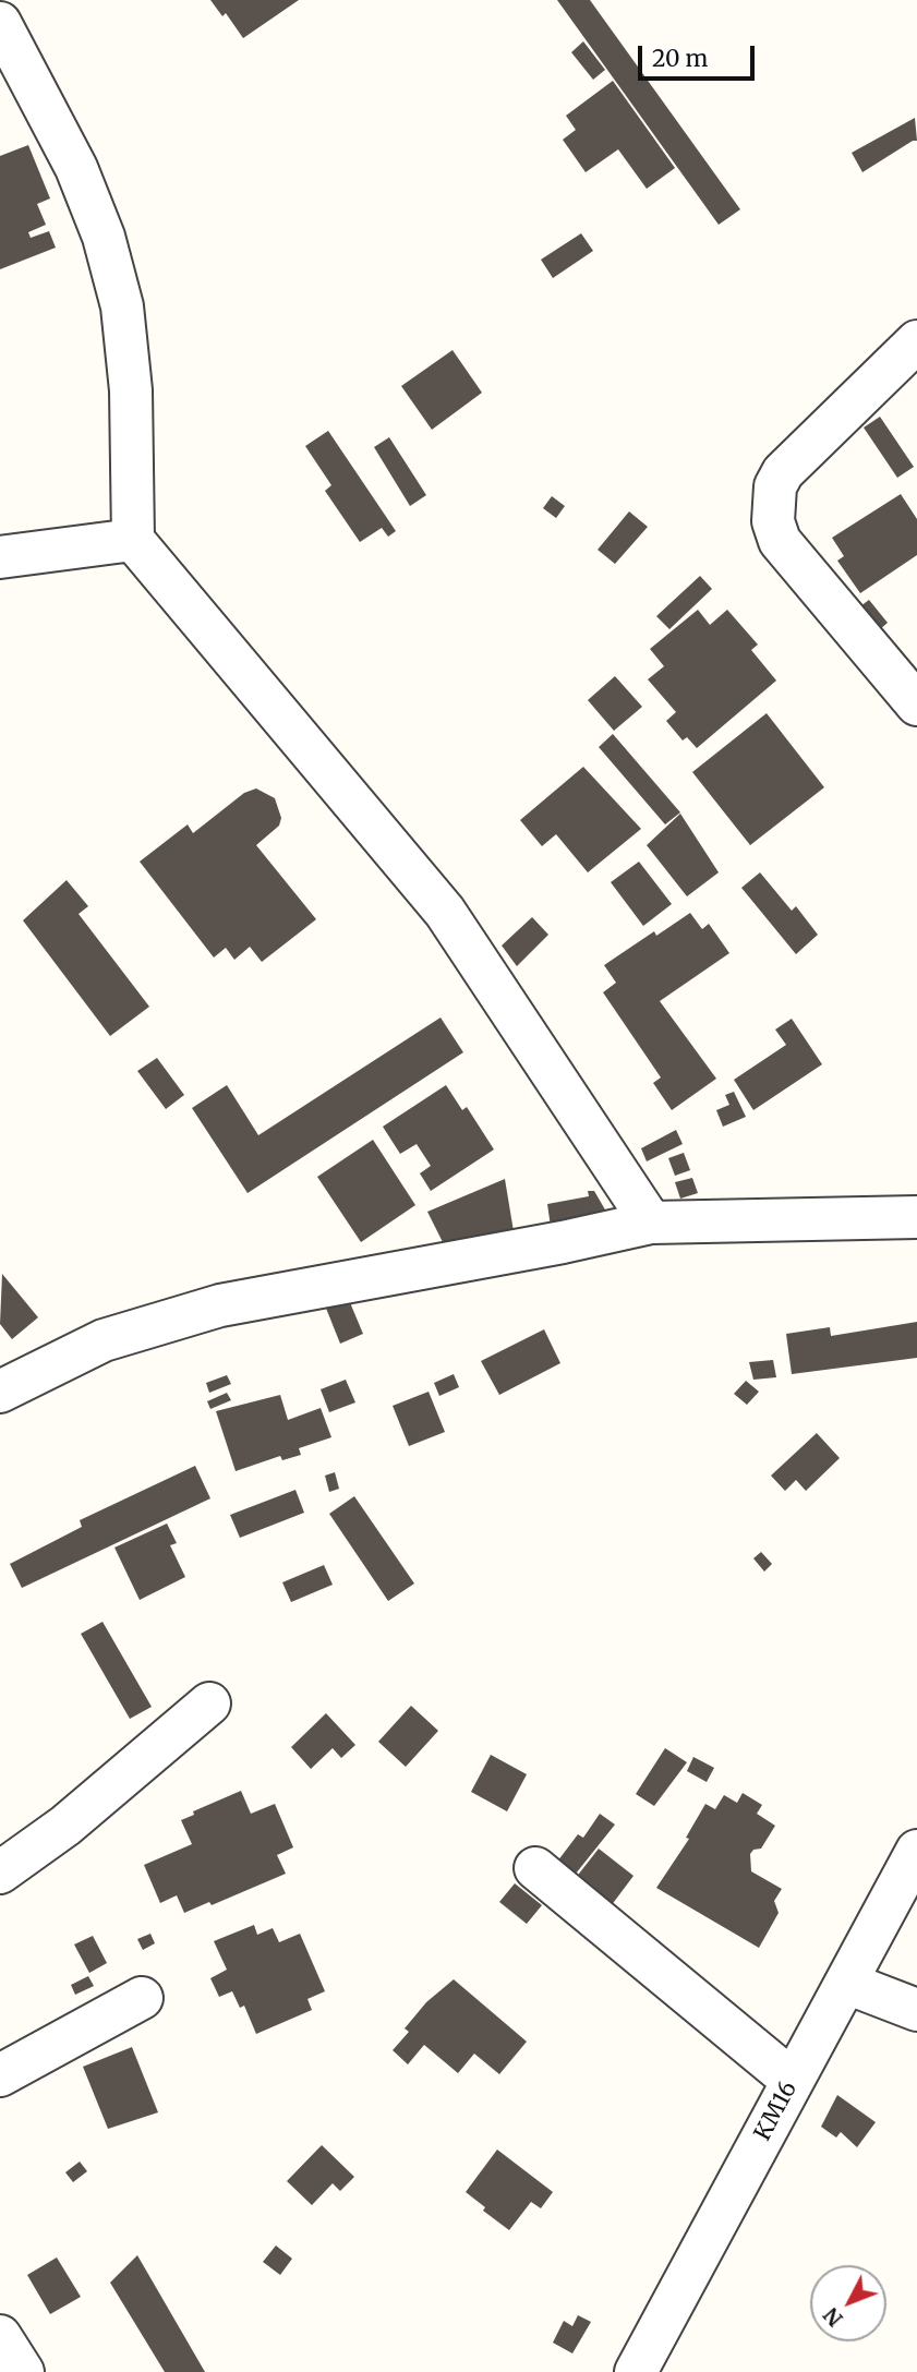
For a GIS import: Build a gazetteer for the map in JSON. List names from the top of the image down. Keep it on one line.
{"streets":{"street":["KM16"]},"scale_bar":"20 m","north":"bottom left"}
